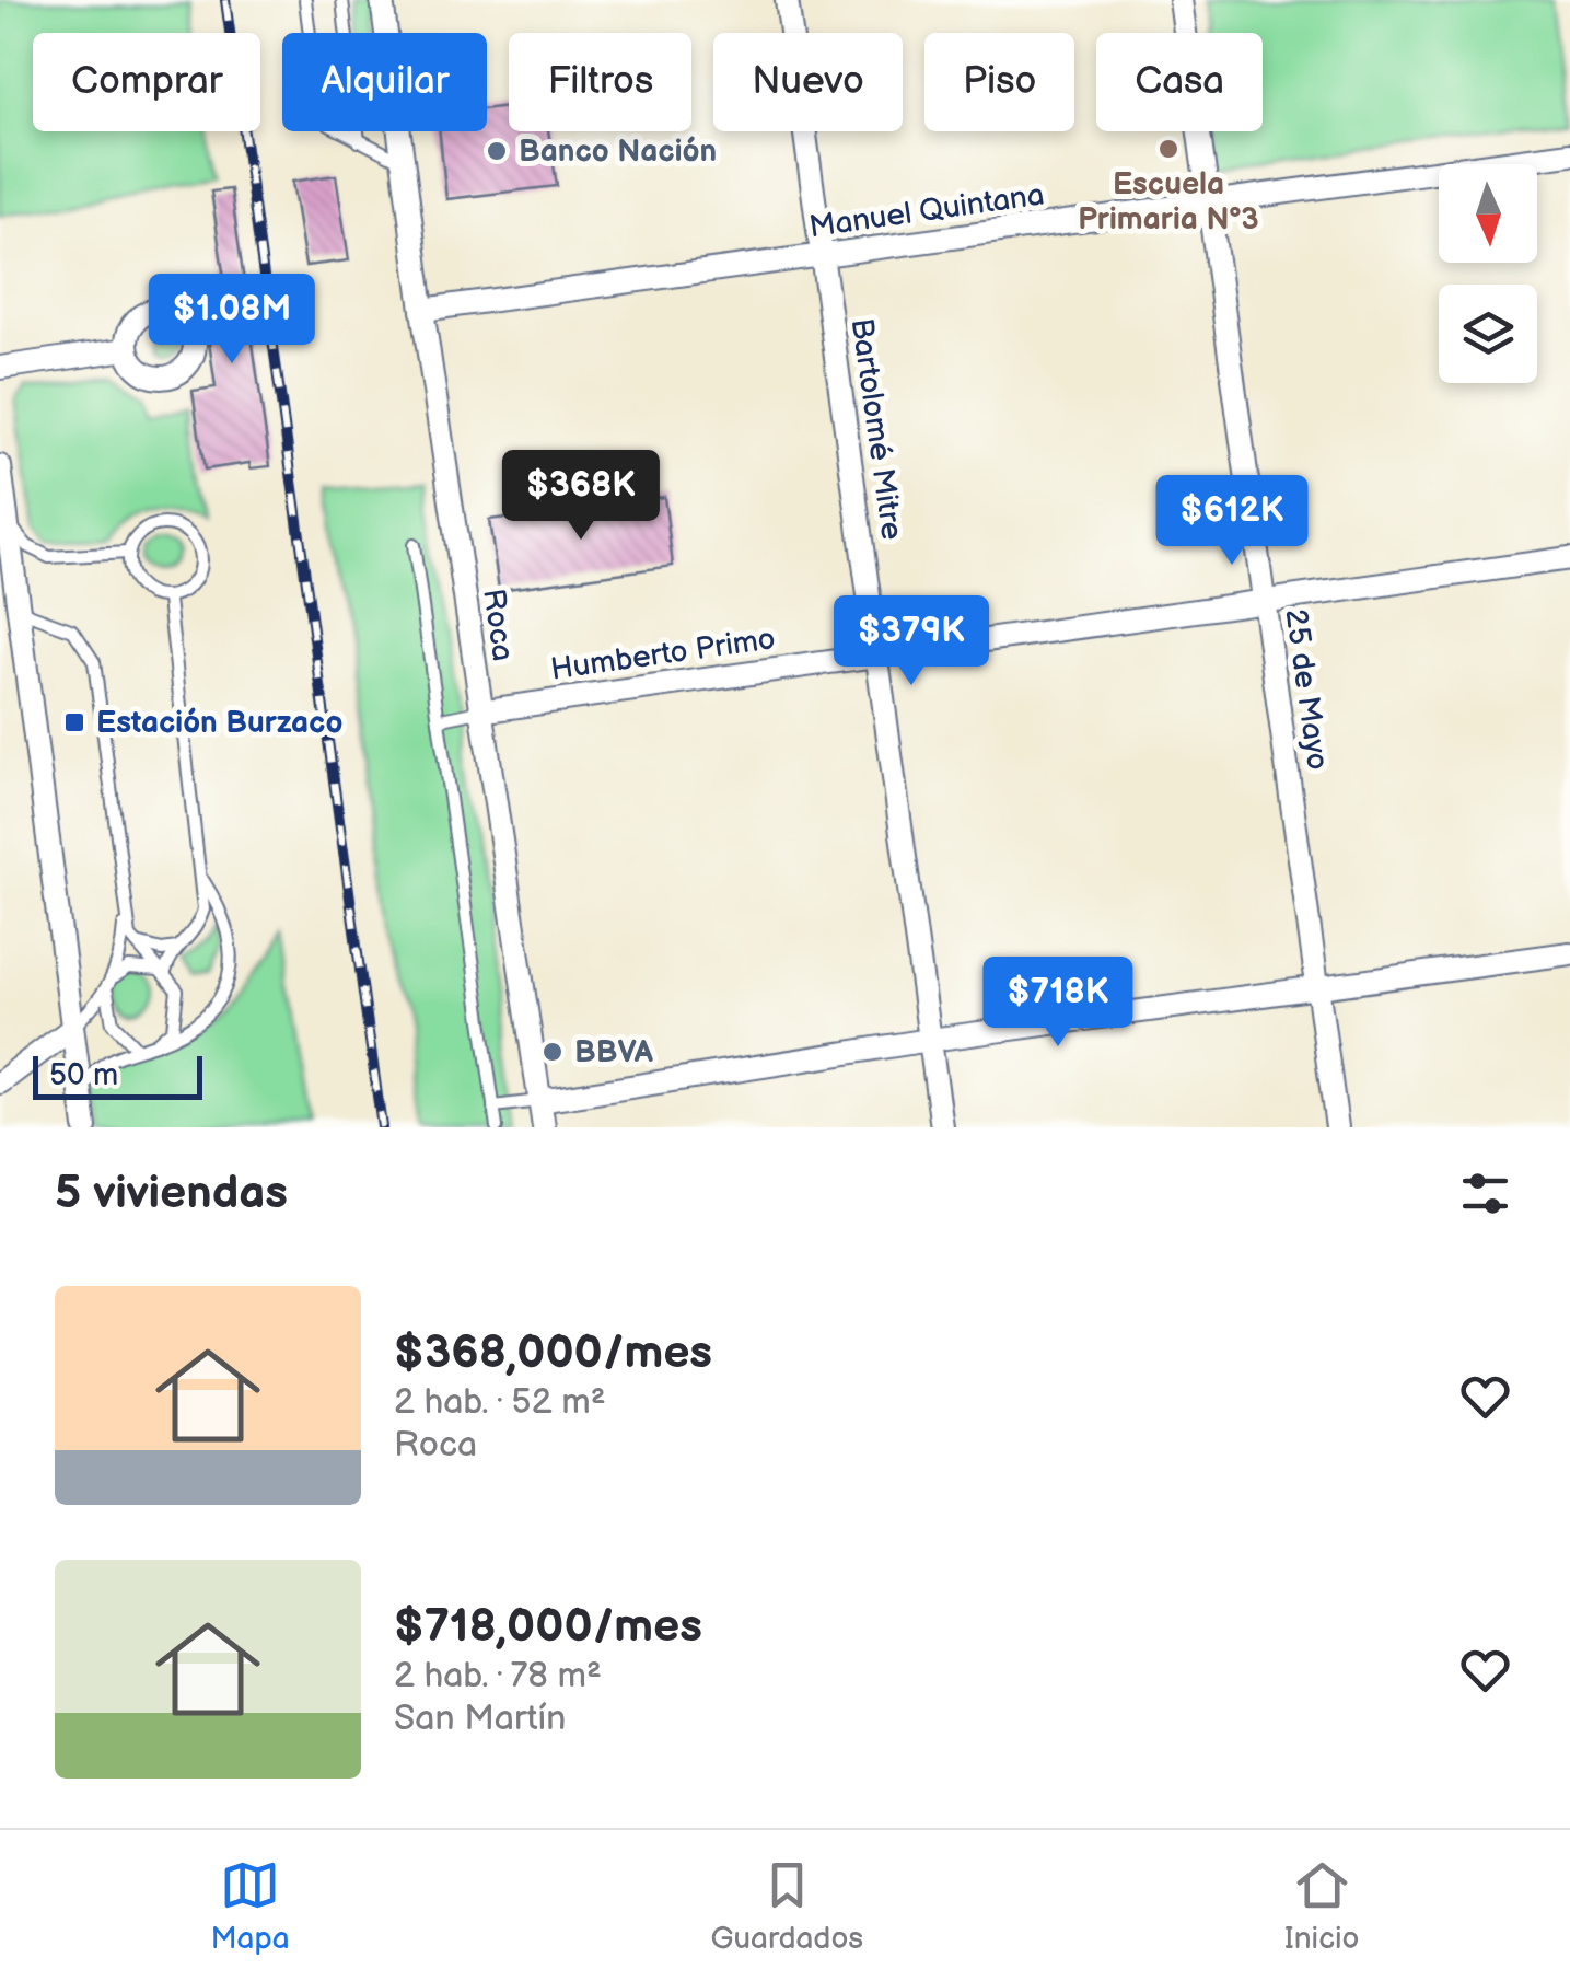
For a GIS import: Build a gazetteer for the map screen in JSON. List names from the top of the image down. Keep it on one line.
{"streets":{"street":["Manuel Quintana","Bartolomé Mitre","Roca","Humberto Primo","25 de Mayo"]},"crossings":[["Manuel Quintana","Bartolomé Mitre"],["Manuel Quintana","Roca"],["Manuel Quintana","25 de Mayo"],["Bartolomé Mitre","Humberto Primo"],["Roca","Humberto Primo"],["Humberto Primo","25 de Mayo"]],"places":{"other":["Escuela Primaria Nº3","Banco Nación","BBVA"],"transit":["Estación Burzaco"]},"scale_bar":"50 m","north":"bottom","page":{"chip":["Comprar","Alquilar","Filtros","Nuevo","Piso","Casa"],"price":["$1.08M","$368K","$612K","$379K","$718K"],"scale":"50 m","heading":"5 viviendas","list":[{"name":"$368,000/mes","note":"2 hab. · 52 m² · Roca"},{"name":"$718,000/mes","note":"2 hab. · 78 m² · San Martín"}],"tabs":["Mapa","Guardados","Inicio"]}}
